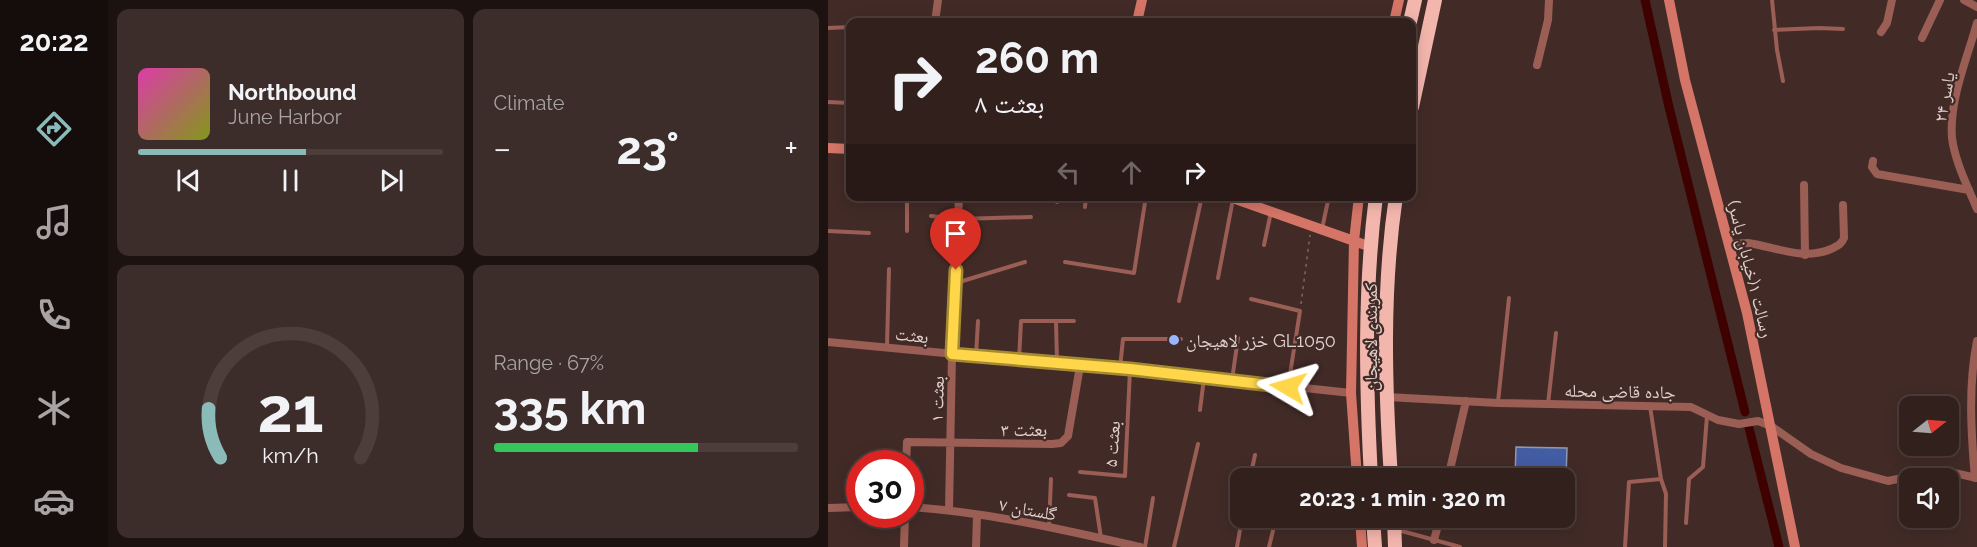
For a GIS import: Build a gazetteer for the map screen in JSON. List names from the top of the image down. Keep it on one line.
{"streets":{"highway":["کمربندی لاهیجان"],"street":["یاسر ۲۴","رسالت ۱(خیابان یاسر)","بعثت","جاده قاضی محله","بعثت ۱","بعثت ۳","گلستان ۷"],"lane":["بعثت ۵"]},"crossings":[["رسالت ۱(خیابان یاسر)","جاده قاضی محله"],["بعثت","بعثت ۱"],["بعثت","بعثت ۳"],["بعثت","بعثت ۵"],["کمربندی لاهیجان","جاده قاضی محله"],["بعثت ۱","بعثت ۳"],["بعثت ۱","گلستان ۷"]],"places":["خزر لاهیجان GL1050"],"north":"right","page":{"tabs":"20:22","tile":["Climate",["Range · 67%","335 km"]],"turn":["260 m","بعثت ۸"],"song":["Northbound","June Harbor"],"heat":["−","23°","+"],"limit":"30","trip":"20:23 · 1 min · 320 m","gauge":["21","km/h"]}}
